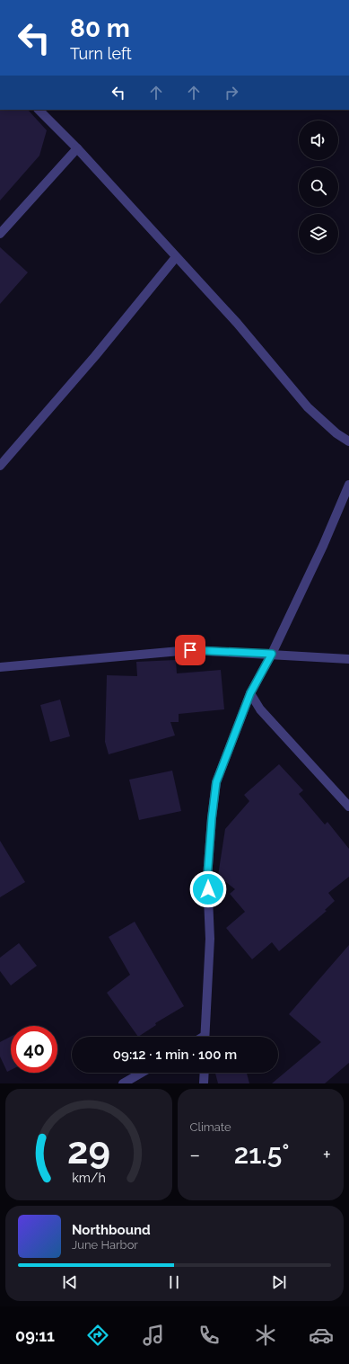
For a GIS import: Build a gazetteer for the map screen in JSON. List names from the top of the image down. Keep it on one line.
{"page":{"turn":["80 m","Turn left"],"limit":"40","trip":"09:12 · 1 min · 100 m","tile":"Climate","heat":["−","21.5°","+"],"song":["Northbound","June Harbor"],"tabs":"09:11","gauge":["29","km/h"]}}
